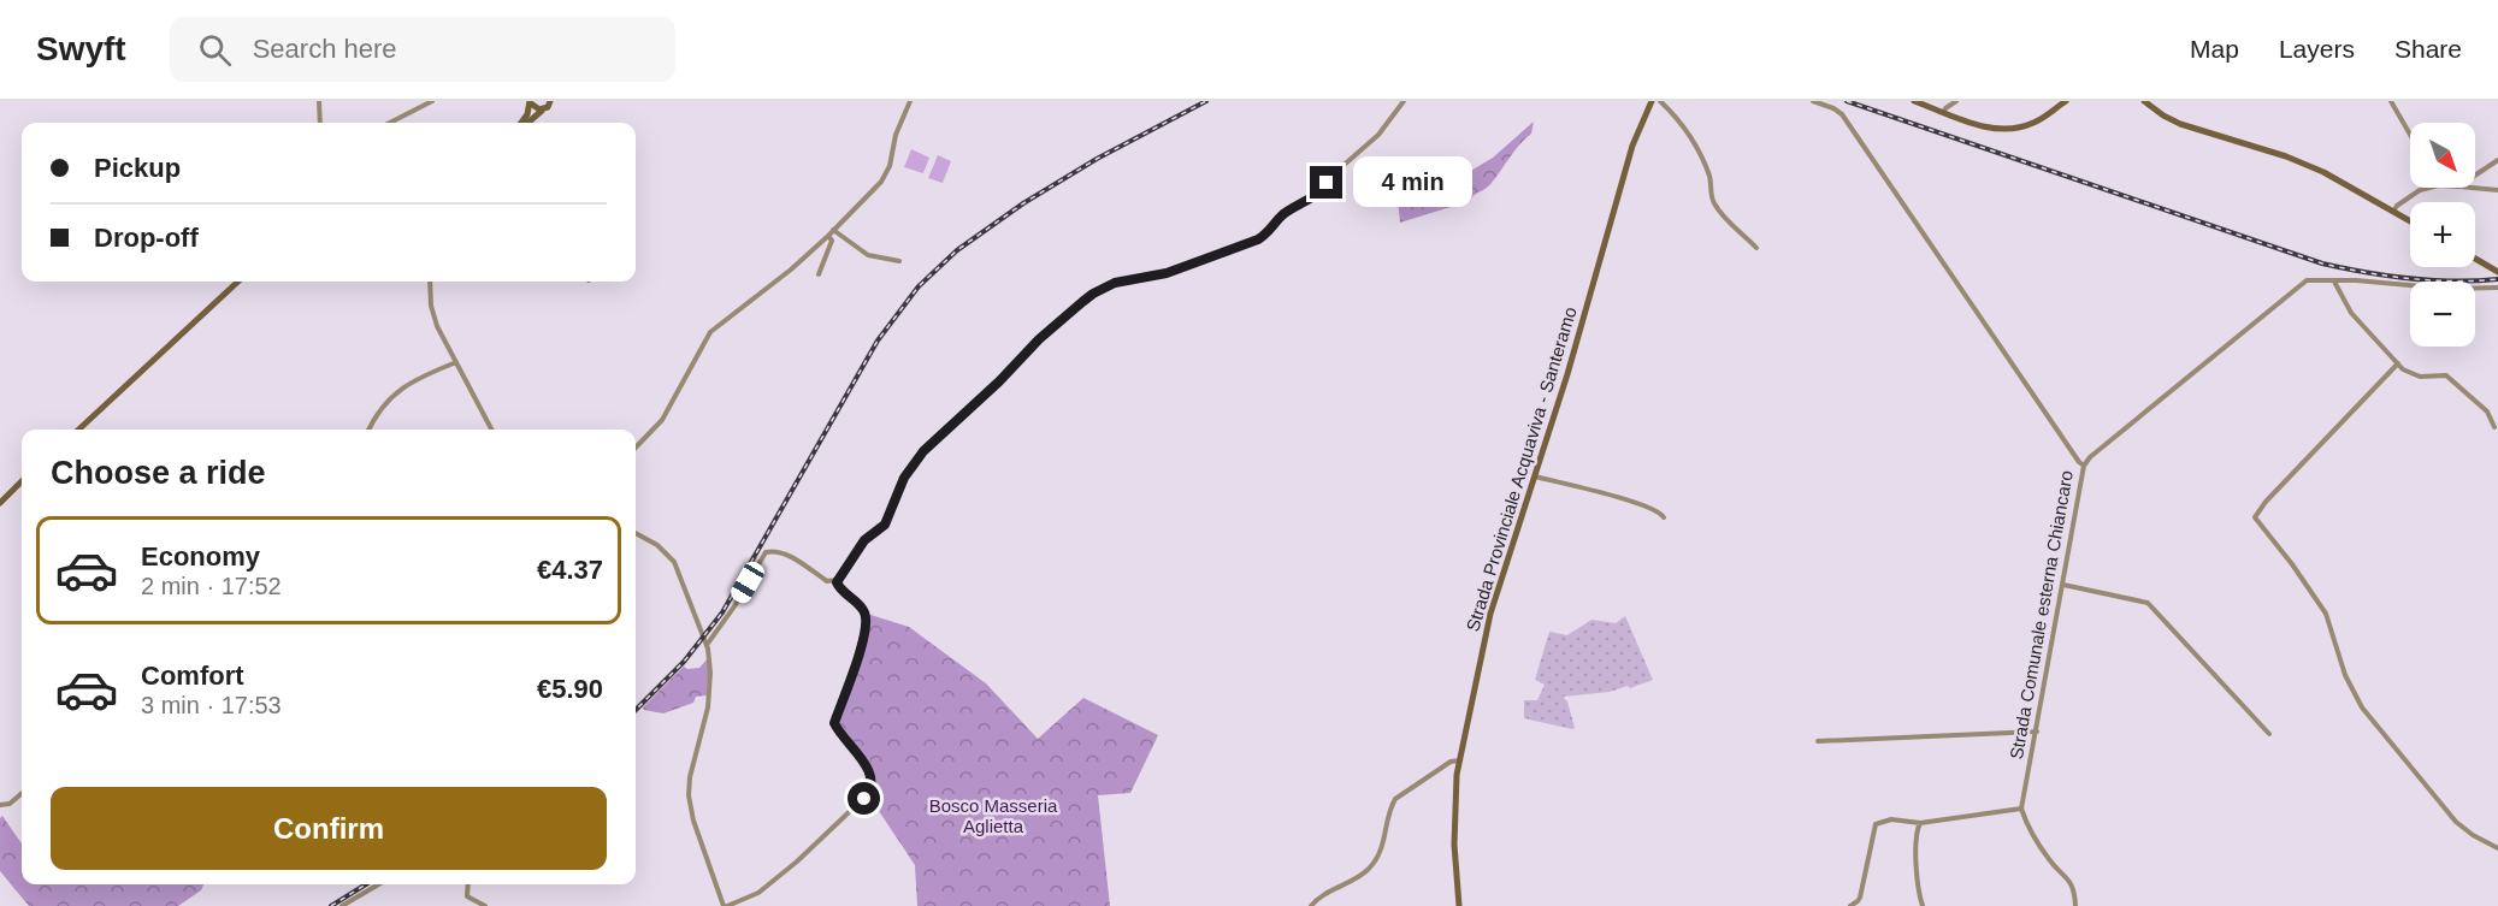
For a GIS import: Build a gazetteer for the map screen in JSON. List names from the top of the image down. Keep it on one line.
{"streets":{"main road":["Strada Provinciale Acquaviva - Santeramo"],"street":["Strada Comunale esterna Chiancaro"]},"parks":["Bosco Masseria Aglietta"],"north":"bottom right","page":{"header":"Swyft","search":"Search here","nav":["Map","Layers","Share"],"map_buttons":["+","−"],"banner":["Pickup","Drop-off"],"bubble":"4 min","heading":"Choose a ride","list":[{"name":"Economy","note":"2 min · 17:52","value":"€4.37"},{"name":"Comfort","note":"3 min · 17:53","value":"€5.90"}],"buttons":"Confirm"}}
